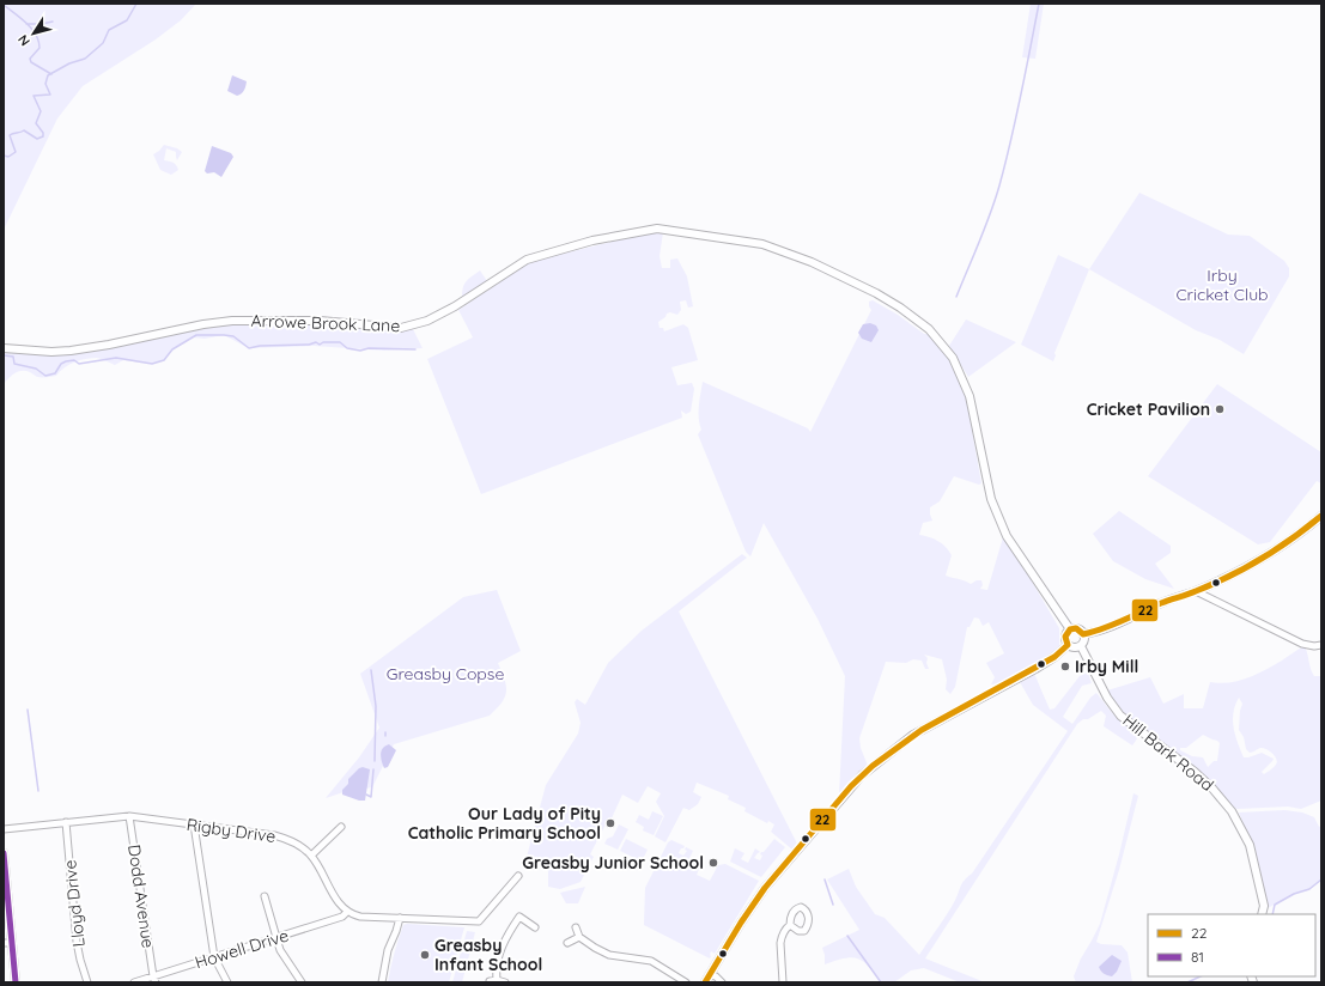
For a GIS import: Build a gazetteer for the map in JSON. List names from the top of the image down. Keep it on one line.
{"streets":{"street":["Arrowe Brook Lane","Hill Bark Road","Rigby Drive","Dodd Avenue","Lloyd Drive","Howell Drive"]},"crossings":[["Arrowe Brook Lane","Hill Bark Road"],["Rigby Drive","Dodd Avenue"],["Rigby Drive","Lloyd Drive"],["Rigby Drive","Howell Drive"],["Dodd Avenue","Howell Drive"]],"parks":["Irby Cricket Club","Greasby Copse"],"places":["Cricket Pavilion","Irby Mill","Our Lady of Pity Catholic Primary School","Greasby Junior School","Greasby Infant School"],"lines":["transit line 22","transit line 81"],"legend":["22","81"],"north":"bottom left"}
